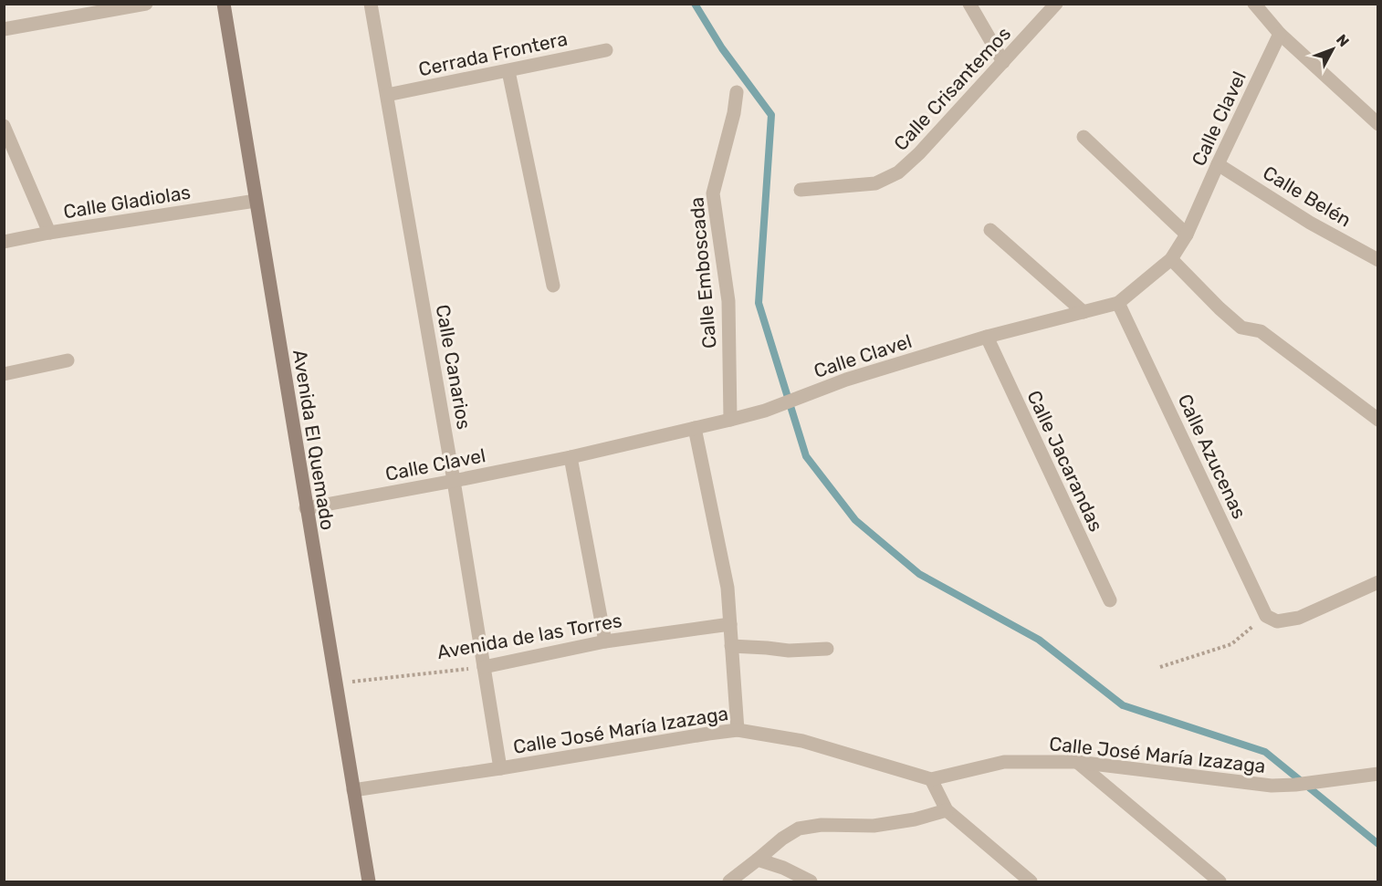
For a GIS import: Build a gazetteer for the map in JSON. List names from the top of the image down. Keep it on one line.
{"streets":{"main road":["Avenida El Quemado"],"street":["Cerrada Frontera","Calle Crisantemos","Calle Clavel","Calle Belén","Calle Gladiolas","Calle Emboscada","Calle Canarios","Calle Azucenas","Calle Jacarandas","Avenida de las Torres","Calle José María Izazaga"]},"crossings":[["Cerrada Frontera","Calle Canarios"],["Calle Clavel","Calle Belén"],["Calle Clavel","Calle Emboscada"],["Calle Clavel","Calle Canarios"],["Calle Clavel","Avenida El Quemado"],["Calle Clavel","Calle Azucenas"],["Calle Clavel","Calle Jacarandas"],["Calle Gladiolas","Avenida El Quemado"],["Calle Canarios","Avenida de las Torres"],["Calle Canarios","Calle José María Izazaga"],["Avenida El Quemado","Avenida de las Torres"],["Avenida El Quemado","Calle José María Izazaga"]],"north":"top right"}
